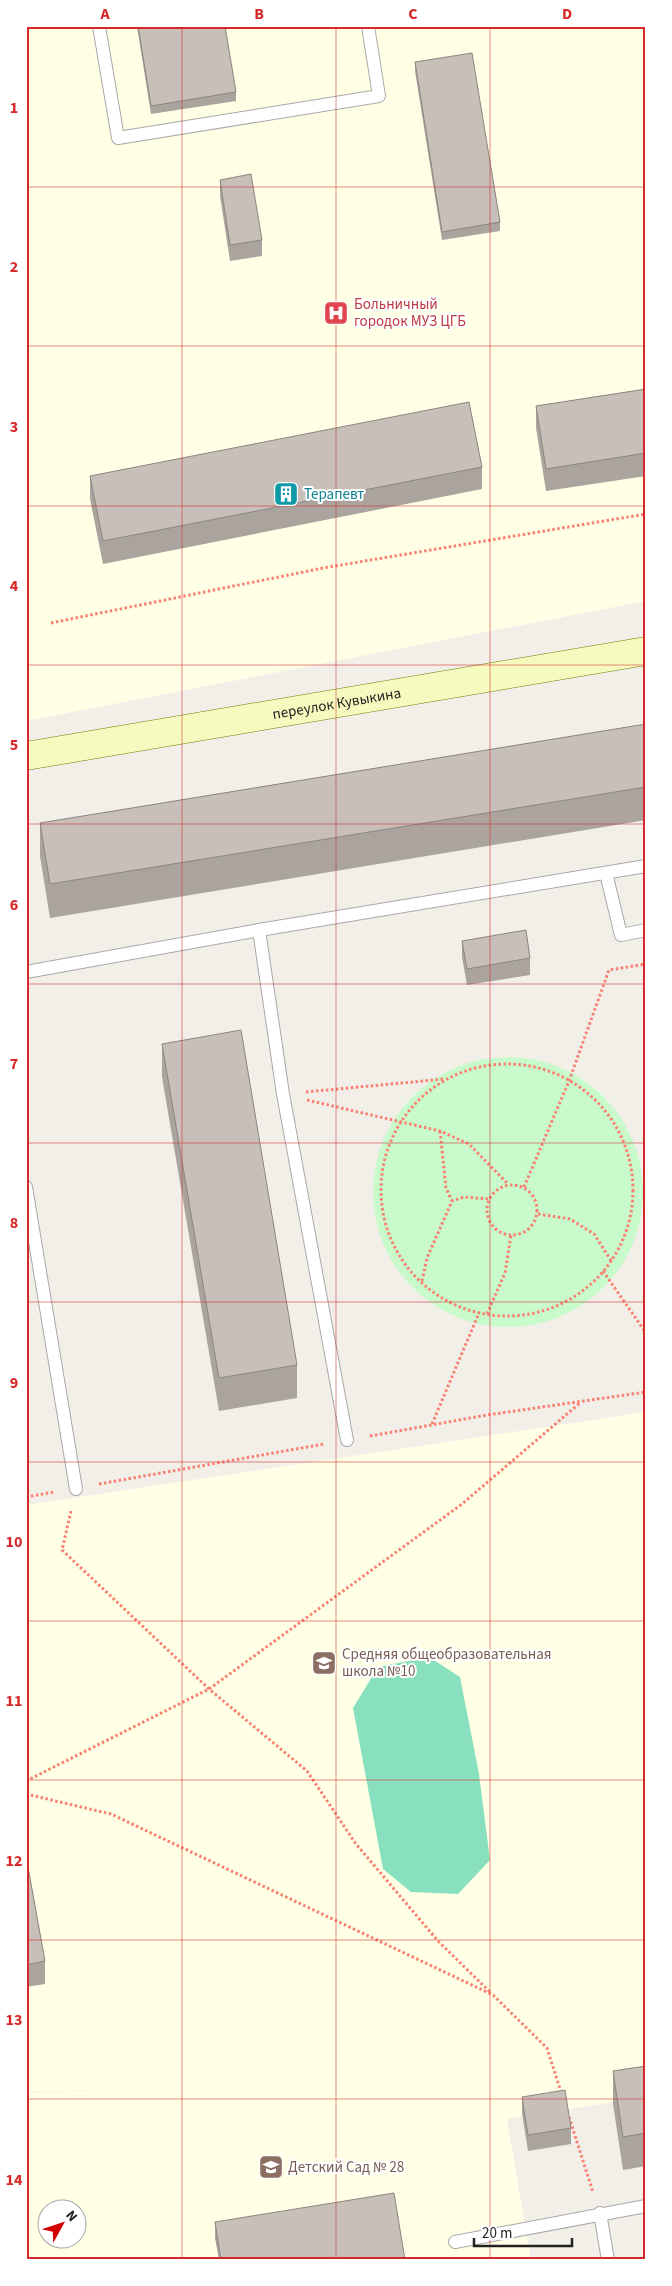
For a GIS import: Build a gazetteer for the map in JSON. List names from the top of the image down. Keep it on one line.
{"streets":{"main road":["переулок Кувыкина"]},"places":{"hospital":["Больничный городок МУЗ ЦГБ"],"building":["Терапевт"],"school or university":["Средняя общеобразовательная школа №10","Детский Сад № 28"]},"scale_bar":"20 m","north":"top right","grid":{"columns":["A","B","C","D"],"rows":["1","2","3","4","5","6","7","8","9","10","11","12","13","14"]}}
